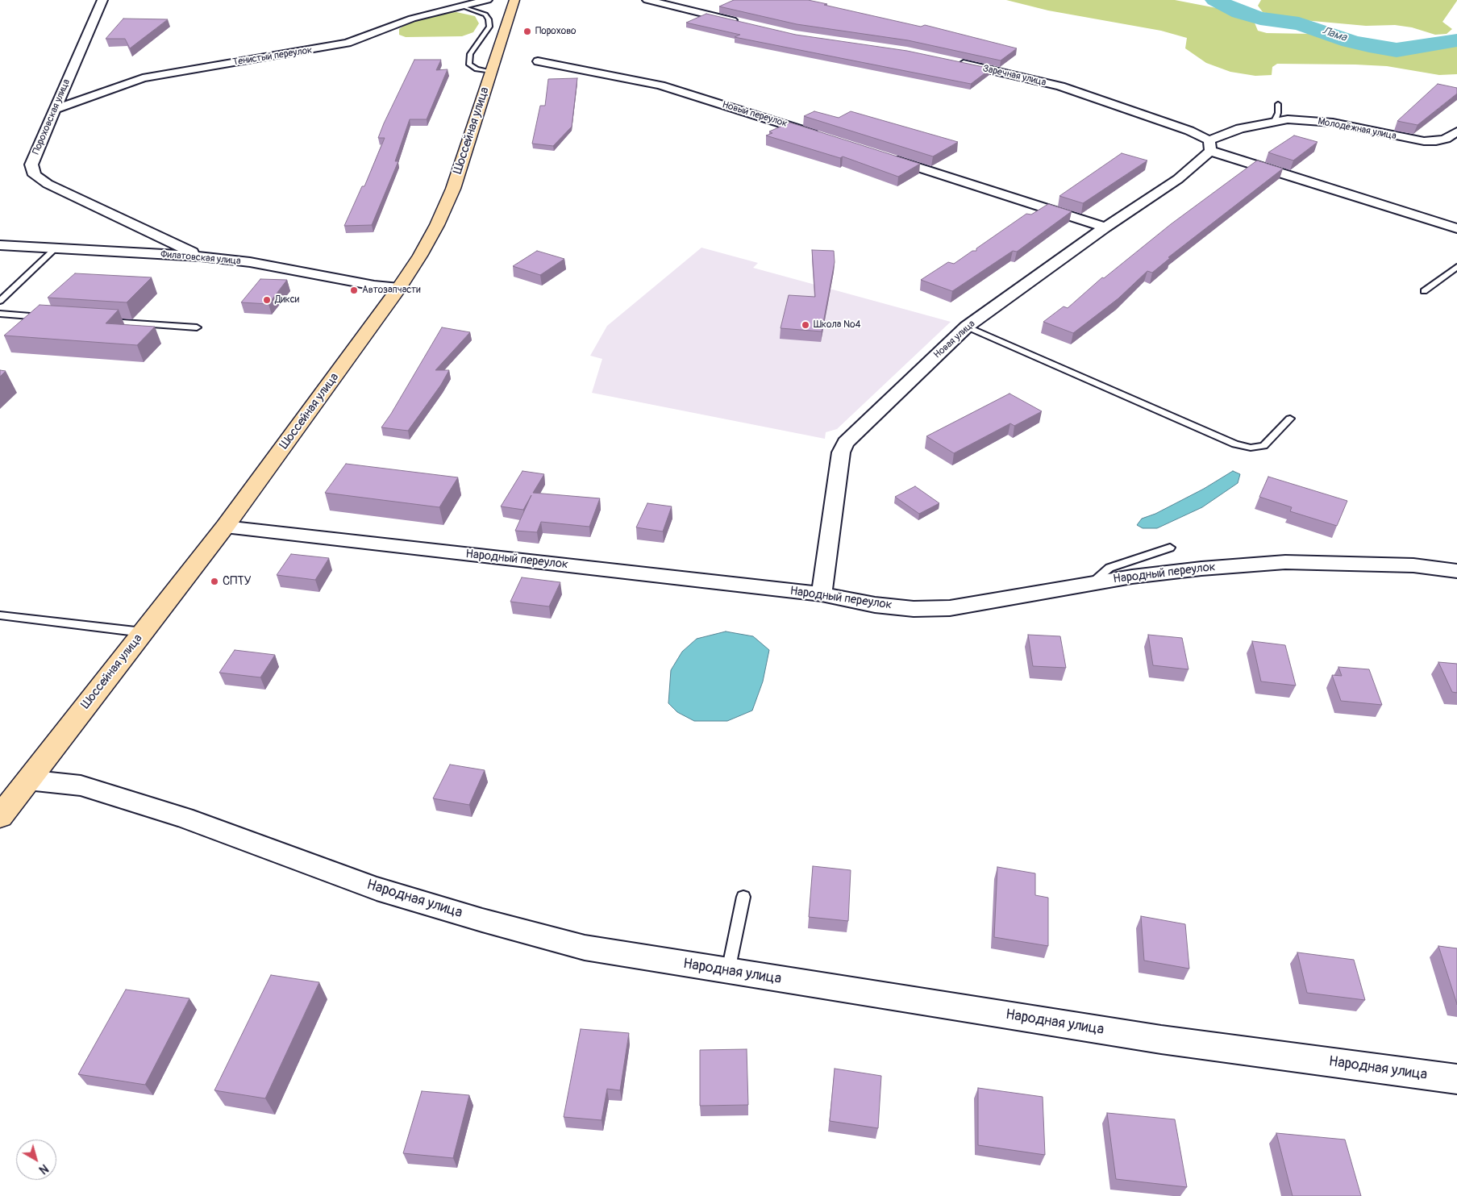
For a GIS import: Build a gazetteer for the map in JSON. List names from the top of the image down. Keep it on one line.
{"streets":{"main road":["Шоссейная улица"],"street":["Тенистый переулок","Заречная улица","Новый переулок","Пороховская улица","Молодёжная улица","Филатовская улица","Новая улица","Народный переулок","Народная улица"]},"crossings":[["Тенистый переулок","Пороховская улица"],["Заречная улица","Молодёжная улица"],["Заречная улица","Новая улица"],["Пороховская улица","Филатовская улица"],["Молодёжная улица","Новая улица"],["Шоссейная улица","Филатовская улица"],["Шоссейная улица","Народный переулок"],["Шоссейная улица","Народная улица"],["Новая улица","Народный переулок"]],"water":["Лама"],"places":["Порохово","Автозапчасти","Дикси","Школа №4","СПТУ"],"north":"bottom right"}
